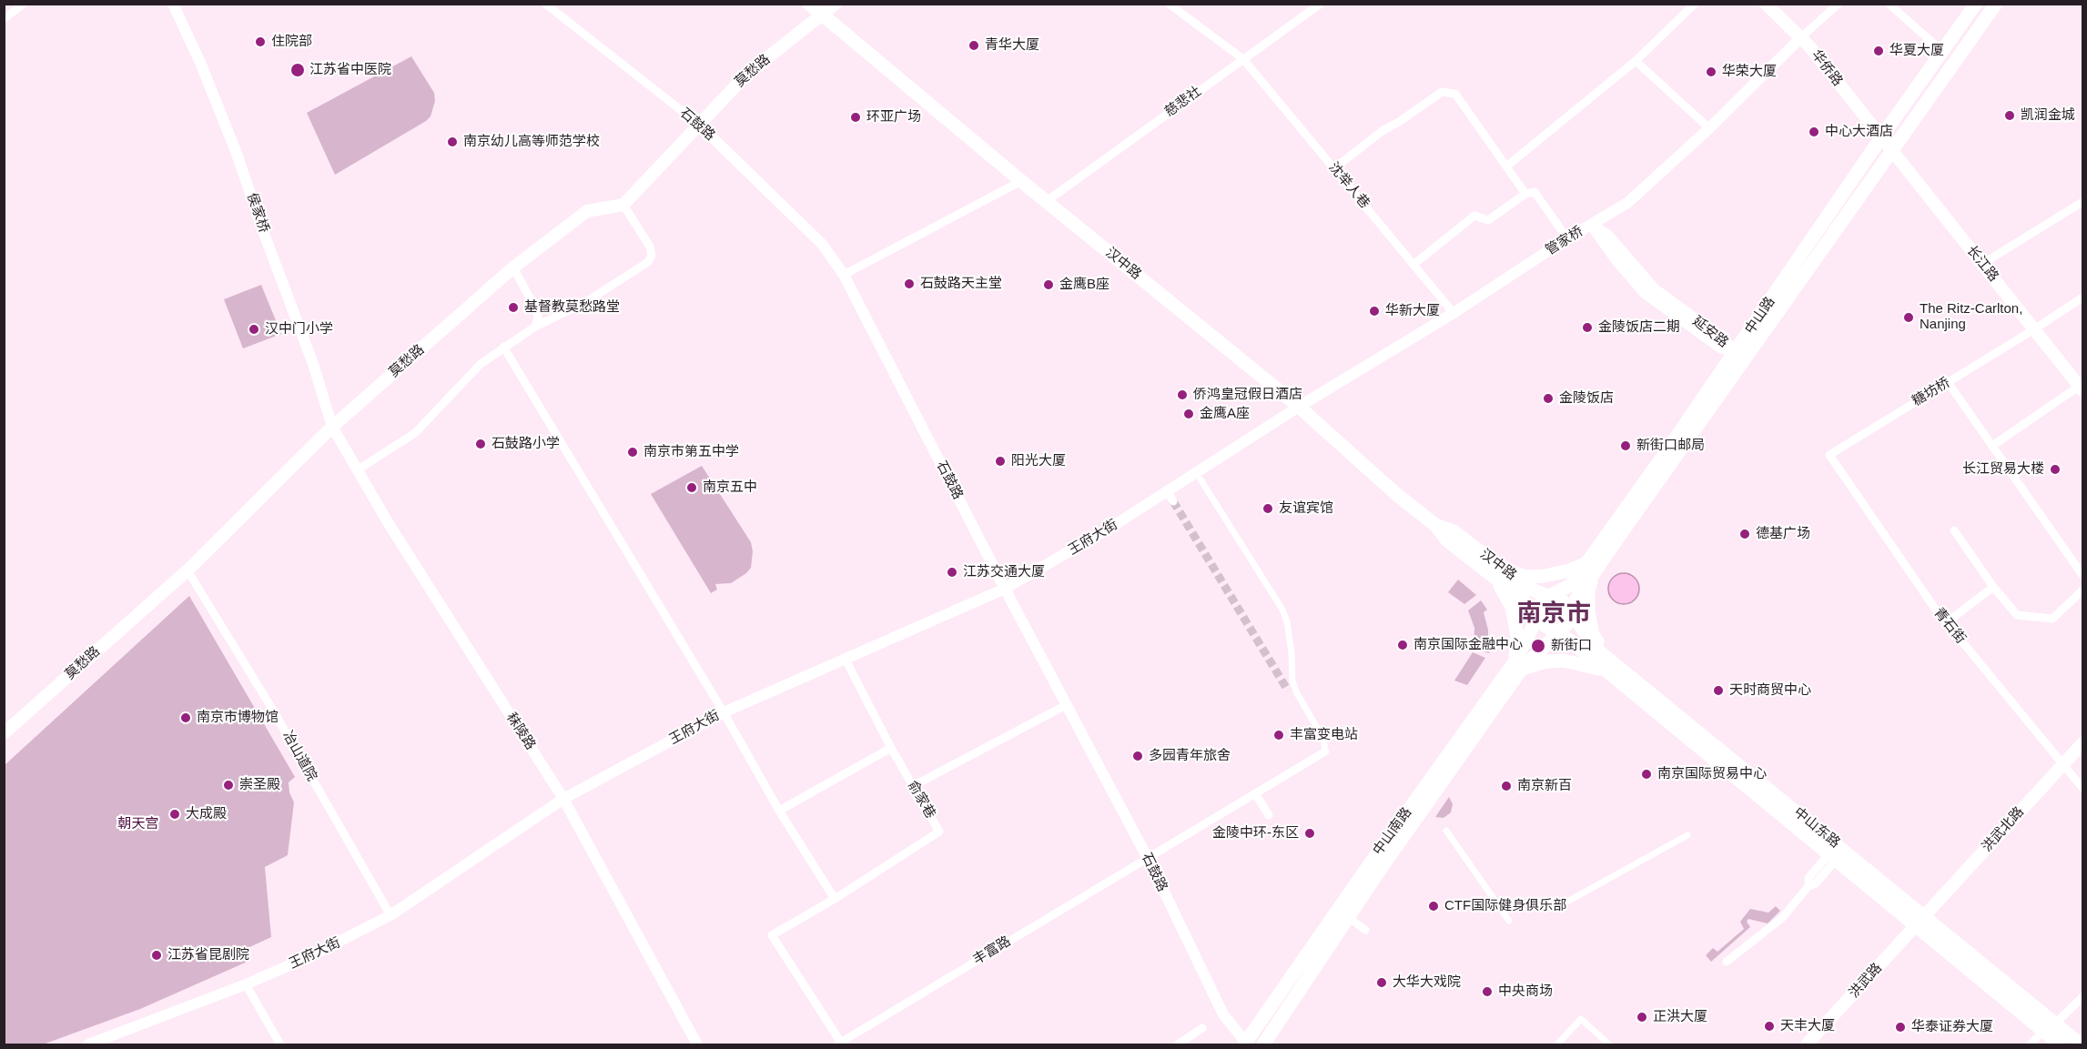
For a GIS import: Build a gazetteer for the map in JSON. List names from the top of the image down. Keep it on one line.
{"streets":{"main road":["华侨路","莫愁路","汉中路","长江路","中山路","中山东路","洪武北路","中山南路","洪武路"],"street":["慈悲社","石鼓路","沈举人巷","侯家桥","管家桥","延安路","糖坊桥","王府大街","青石街","秣陵路","冶山道院","俞家巷","丰富路"]},"crossings":[["华侨路","管家桥"],["华侨路","长江路"],["华侨路","中山路"],["莫愁路","石鼓路"],["莫愁路","侯家桥"],["莫愁路","汉中路"],["莫愁路","秣陵路"],["莫愁路","冶山道院"],["慈悲社","沈举人巷"],["慈悲社","汉中路"],["石鼓路","王府大街"],["石鼓路","中山南路"],["石鼓路","丰富路"],["沈举人巷","管家桥"],["侯家桥","秣陵路"],["管家桥","汉中路"],["管家桥","延安路"],["管家桥","王府大街"],["汉中路","中山路"],["汉中路","王府大街"],["汉中路","中山东路"],["汉中路","中山南路"],["长江路","中山路"],["长江路","糖坊桥"],["中山路","延安路"],["中山路","中山东路"],["中山路","中山南路"],["糖坊桥","青石街"],["王府大街","秣陵路"],["王府大街","冶山道院"],["王府大街","俞家巷"],["青石街","洪武北路"],["中山东路","洪武北路"],["中山东路","中山南路"],["中山东路","洪武路"],["洪武北路","洪武路"]],"districts":["南京市"],"parks":["朝天宫"],"places":["住院部","青华大厦","华夏大厦","江苏省中医院","华荣大厦","凯润金城","环亚广场","中心大酒店","南京幼儿高等师范学校","石鼓路天主堂","金鹰B座","基督教莫愁路堂","华新大厦","The Ritz-Carlton, Nanjing","金陵饭店二期","汉中门小学","侨鸿皇冠假日酒店","金陵饭店","金鹰A座","石鼓路小学","新街口邮局","南京市第五中学","阳光大厦","长江贸易大楼","南京五中","友谊宾馆","德基广场","江苏交通大厦","南京国际金融中心","新街口","天时商贸中心","南京市博物馆","丰富变电站","多园青年旅舍","南京国际贸易中心","崇圣殿","南京新百","大成殿","金陵中环-东区","CTF国际健身俱乐部","江苏省昆剧院","大华大戏院","中央商场","正洪大厦","天丰大厦","华泰证券大厦"]}
